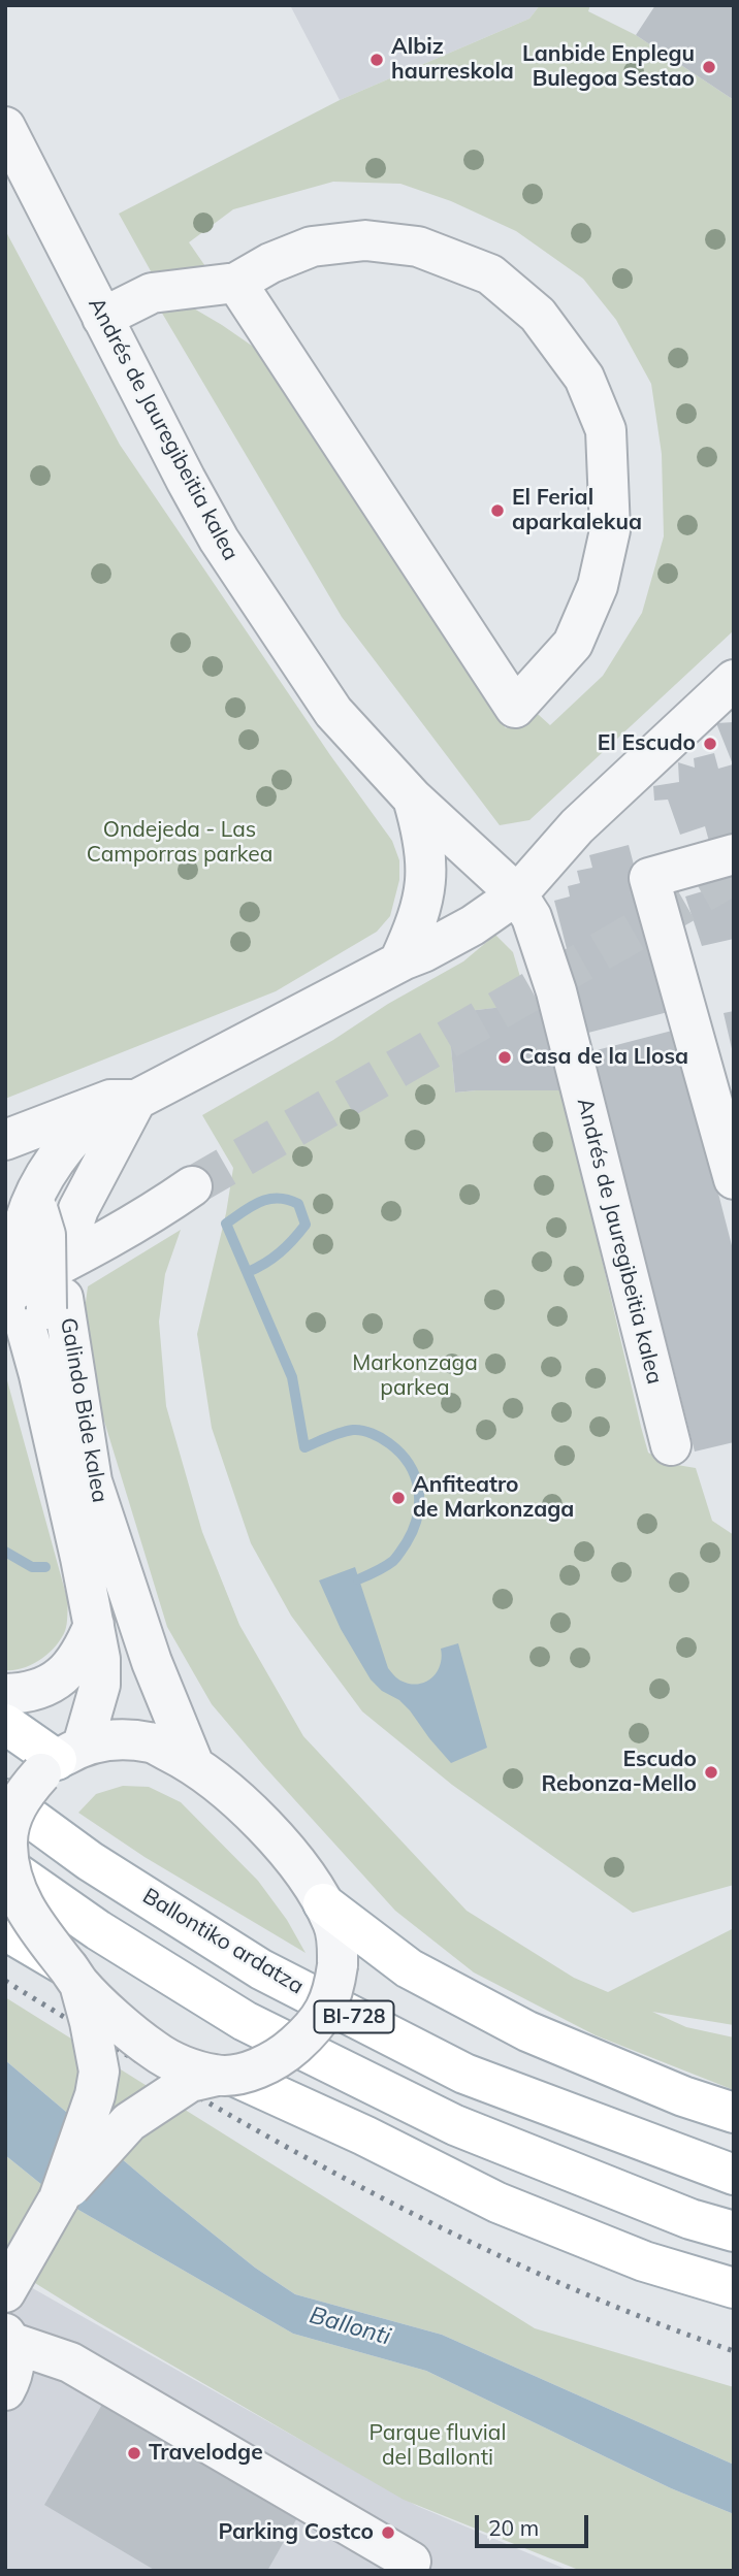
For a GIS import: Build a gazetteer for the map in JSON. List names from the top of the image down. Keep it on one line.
{"streets":{"main road":["Ballontiko ardatza","BI-728"],"street":["Andrés de Jauregibeitia kalea","Galindo Bide kalea"]},"water":["Ballonti"],"parks":["Ondejeda - Las Camporras parkea","Markonzaga parkea","Parque fluvial del Ballonti"],"places":["Albiz haurreskola","Lanbide Enplegu Bulegoa Sestao","El Ferial aparkalekua","El Escudo","Casa de la Llosa","Anfiteatro de Markonzaga","Escudo Rebonza-Mello","Travelodge","Parking Costco"],"scale_bar":"20 m"}
